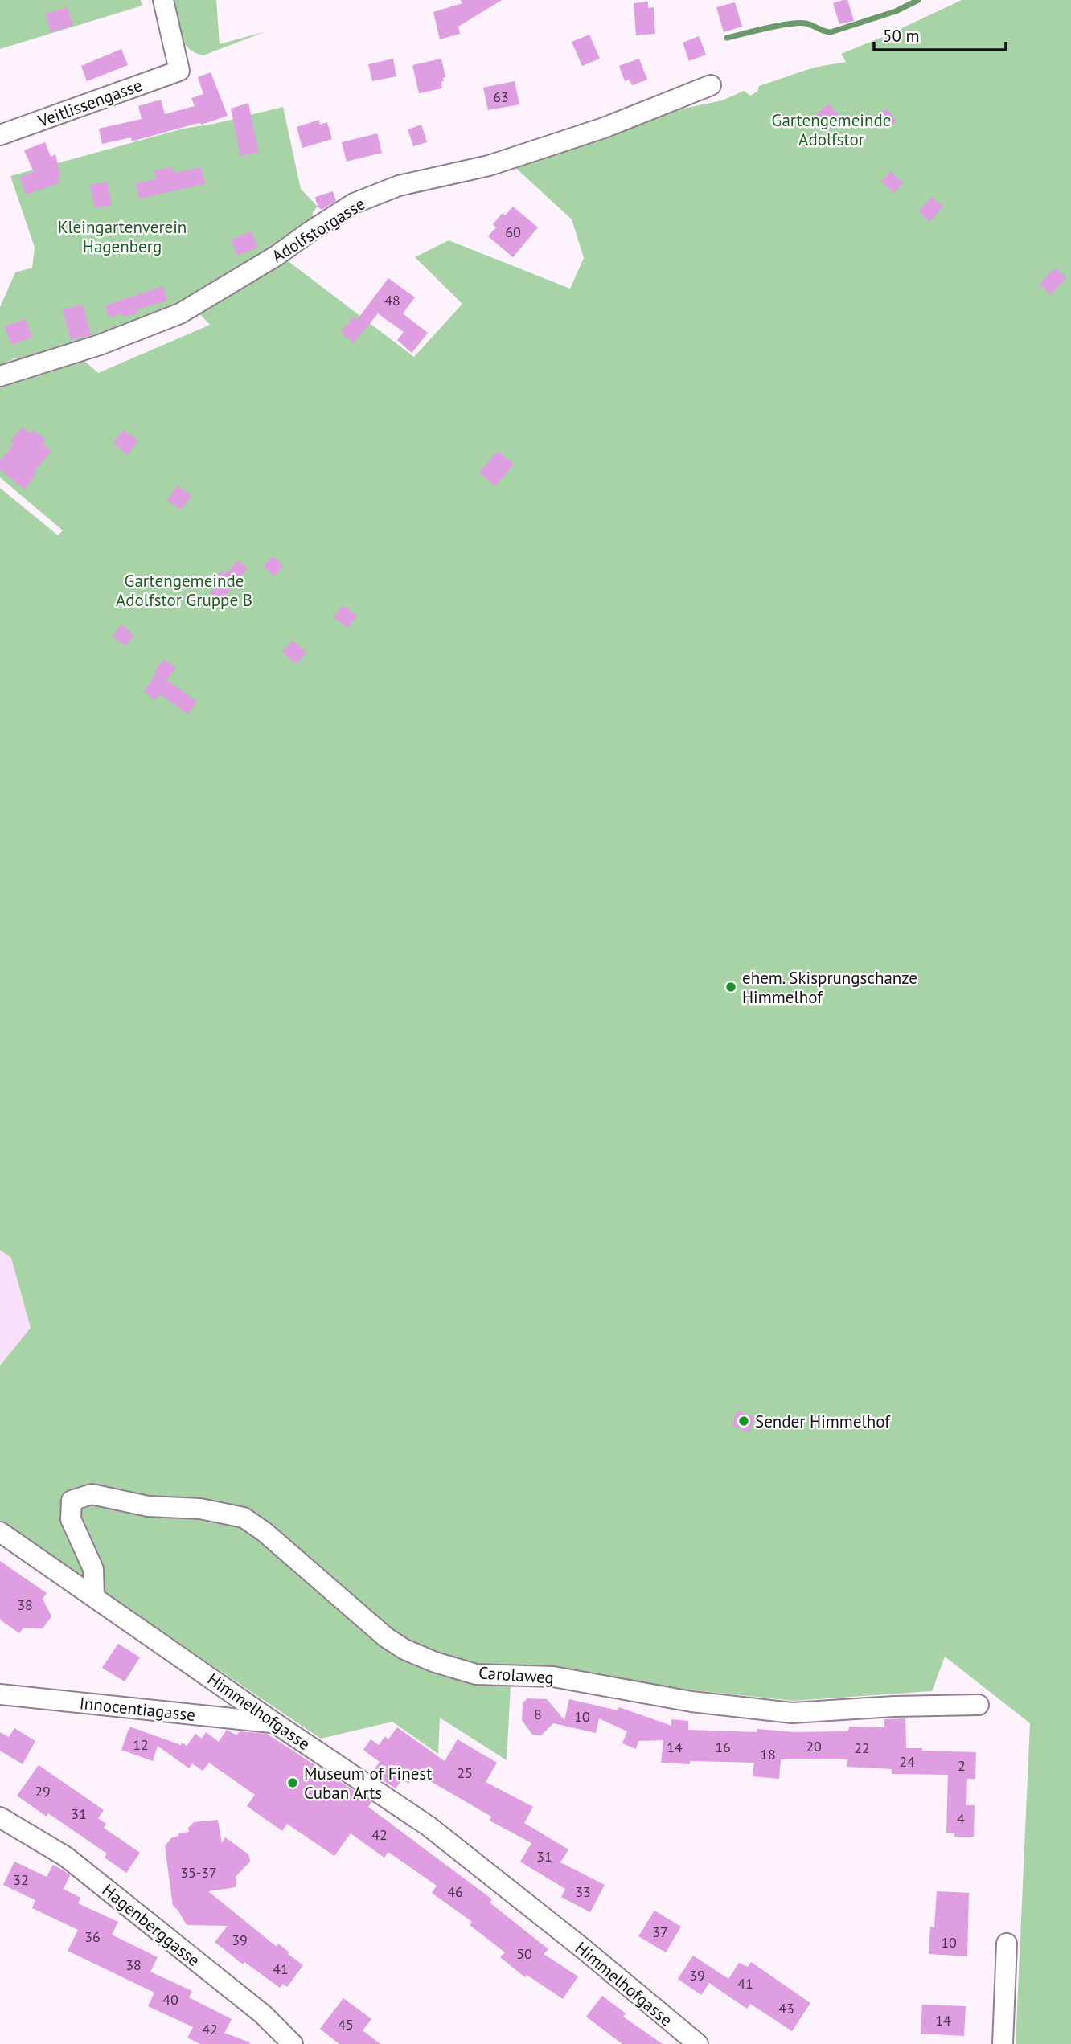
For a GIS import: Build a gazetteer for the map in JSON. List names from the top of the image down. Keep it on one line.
{"streets":{"street":["Veitlissengasse","Adolfstorgasse","Carolaweg","Innocentiagasse","Himmelhofgasse","Hagenberggasse"]},"crossings":[["Carolaweg","Himmelhofgasse"],["Innocentiagasse","Himmelhofgasse"]],"parks":["Gartengemeinde Adolfstor","Kleingartenverein Hagenberg","Gartengemeinde Adolfstor Gruppe B"],"places":["ehem. Skisprungschanze Himmelhof","Sender Himmelhof","Museum of Finest Cuban Arts"],"house_numbers":["63","60","48","38","8","10","12","20","14","16","22","18","24","2","25","29","31","4","42","31","35-37","32","46","33","37","36","39","10","50","38","41","39","41","40","43","14","45","42"],"scale_bar":"50 m"}
